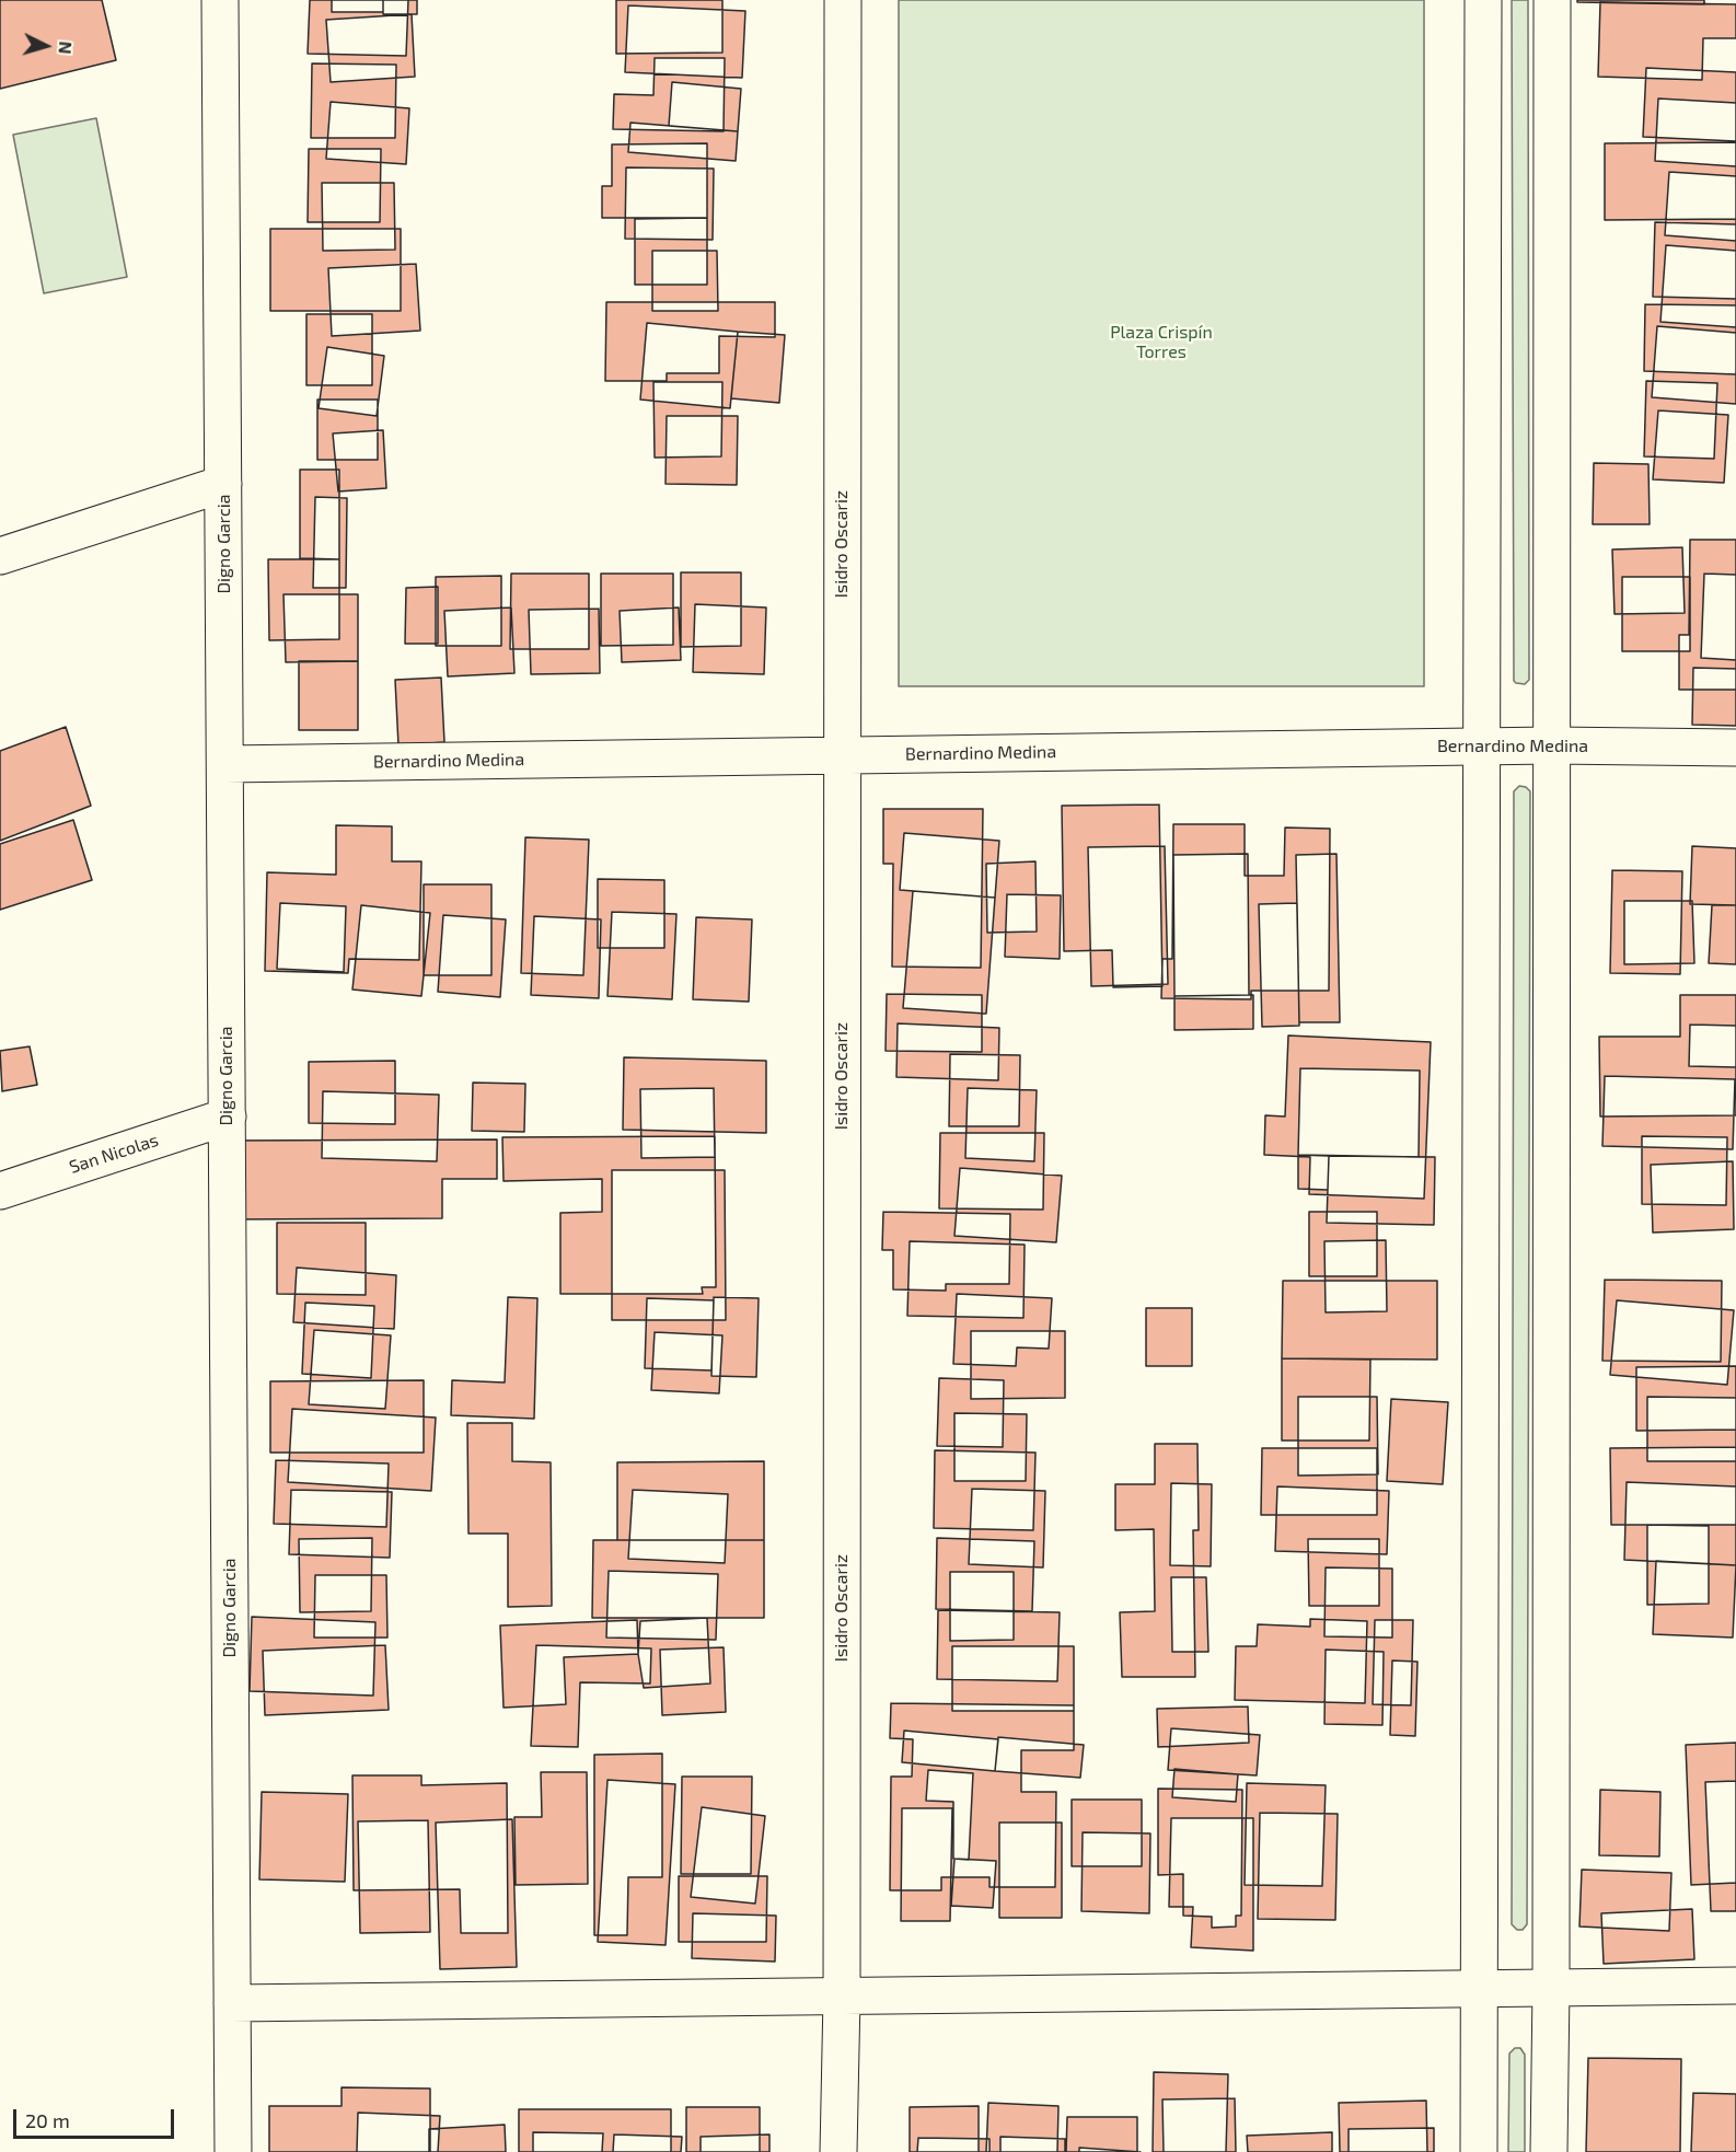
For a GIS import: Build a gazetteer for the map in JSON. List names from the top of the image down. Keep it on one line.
{"streets":{"street":["Digno Garcia","Isidro Oscariz","Bernardino Medina","San Nicolas"]},"crossings":[["Digno Garcia","Bernardino Medina"],["Digno Garcia","San Nicolas"],["Isidro Oscariz","Bernardino Medina"]],"parks":["Plaza Crispín Torres"],"scale_bar":"20 m","north":"right"}
